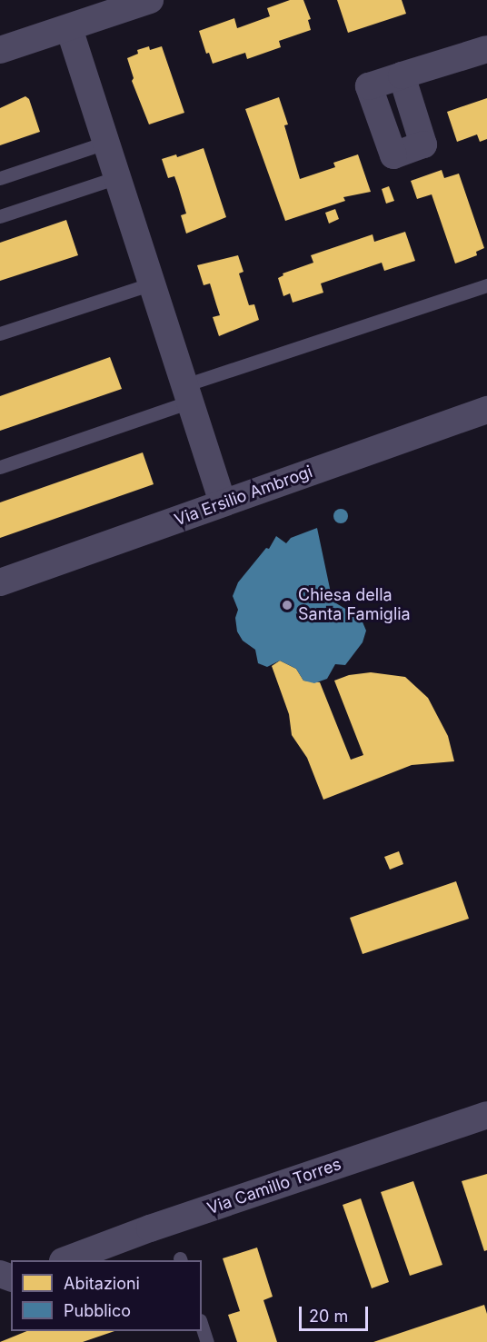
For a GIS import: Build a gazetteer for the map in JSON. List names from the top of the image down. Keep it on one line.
{"streets":{"street":["Via Ersilio Ambrogi","Via Camillo Torres"]},"places":["Chiesa della Santa Famiglia"],"legend":["Abitazioni","Pubblico"],"scale_bar":"20 m"}
